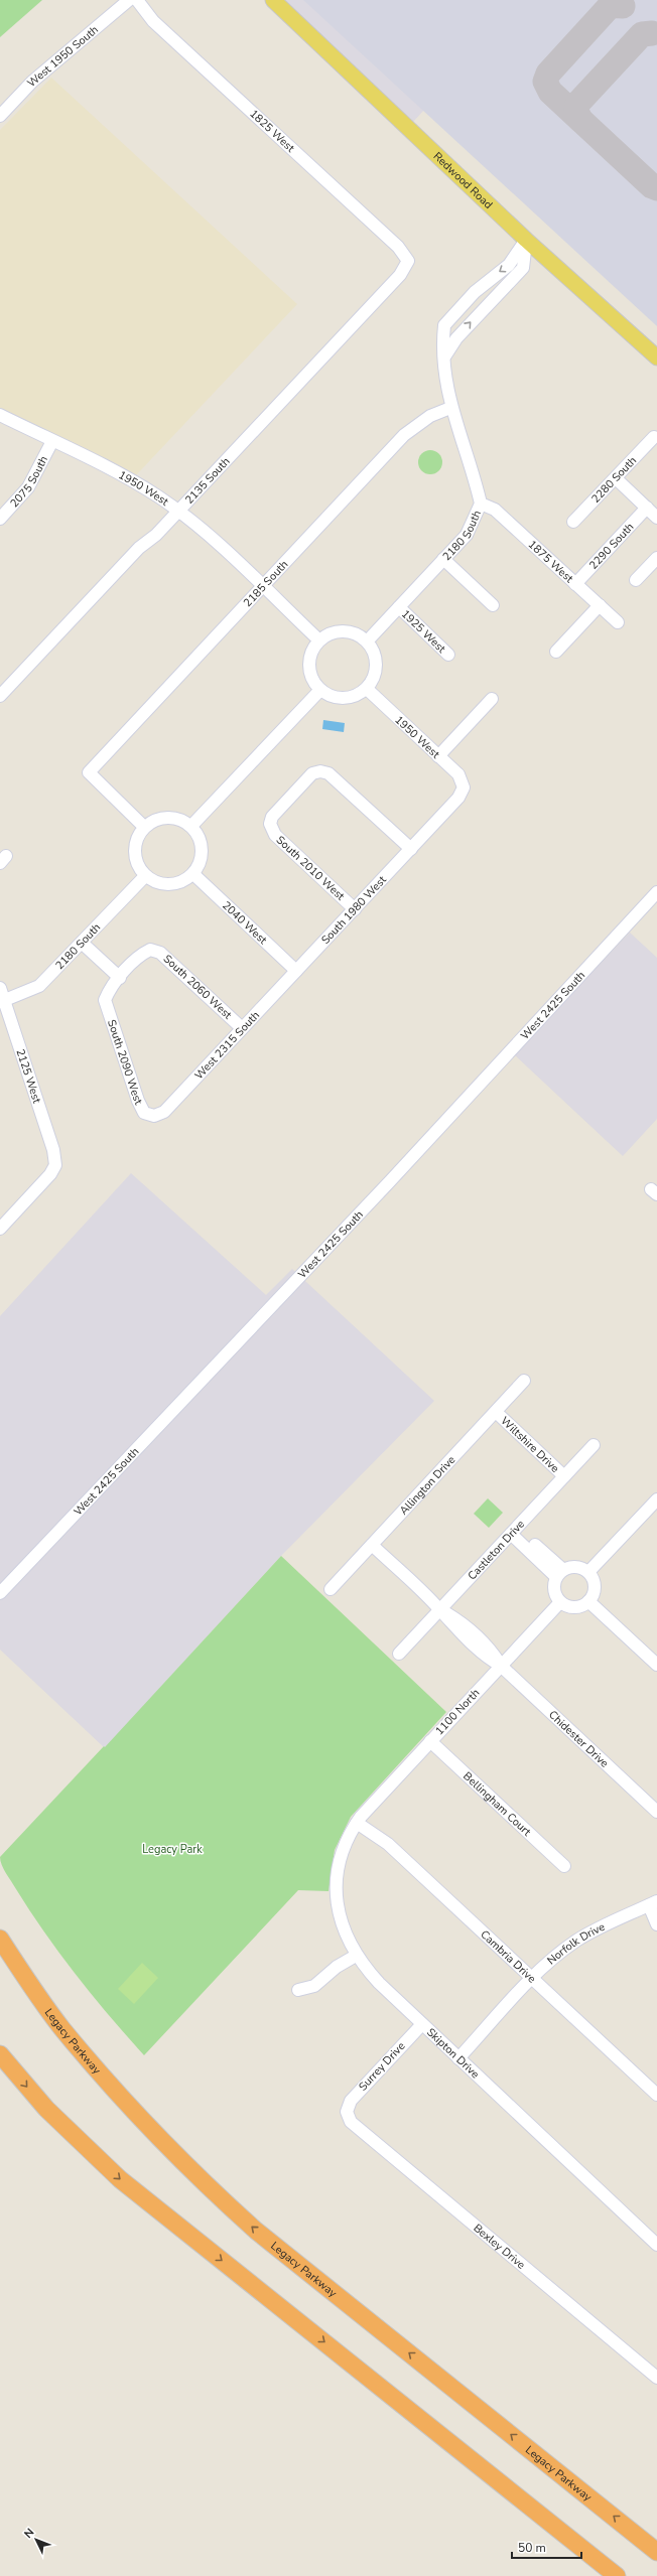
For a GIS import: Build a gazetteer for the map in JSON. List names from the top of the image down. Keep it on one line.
{"streets":{"highway":["Legacy Parkway"],"main road":["Redwood Road"],"street":["West 1950 South","1825 West","2280 South","2075 South","2135 South","1950 West","2180 South","2290 South","1875 West","2185 South","1925 West","South 2010 West","South 1980 West","2040 West","South 2060 West","West 2425 South","West 2315 South","South 2090 West","2125 West","Wiltshire Drive","Allington Drive","Castleton Drive","1100 North","Chidester Drive","Bellingham Court","Norfolk Drive","Cambria Drive","Skipton Drive","Surrey Drive","Bexley Drive"]},"crossings":[["1825 West","2135 South"],["Redwood Road","2180 South"],["2075 South","1950 West"],["2135 South","1950 West"],["1950 West","2180 South"],["1950 West","2185 South"],["1950 West","South 1980 West"],["2180 South","1875 West"],["2180 South","2185 South"],["2180 South","1925 West"],["2180 South","2040 West"],["2180 South","2125 West"],["2290 South","1875 West"],["2185 South","2040 West"],["South 2010 West","South 1980 West"],["South 1980 West","2040 West"],["South 1980 West","West 2315 South"],["2040 West","West 2315 South"],["South 2060 West","West 2315 South"],["South 2060 West","South 2090 West"],["West 2315 South","South 2090 West"],["Wiltshire Drive","Allington Drive"],["Wiltshire Drive","Castleton Drive"],["Allington Drive","Chidester Drive"],["Castleton Drive","Chidester Drive"],["1100 North","Chidester Drive"],["1100 North","Bellingham Court"],["1100 North","Cambria Drive"],["1100 North","Skipton Drive"],["Norfolk Drive","Cambria Drive"],["Norfolk Drive","Skipton Drive"],["Cambria Drive","Skipton Drive"],["Skipton Drive","Surrey Drive"],["Surrey Drive","Bexley Drive"]],"parks":["Legacy Park"],"scale_bar":"50 m","north":"top left"}
